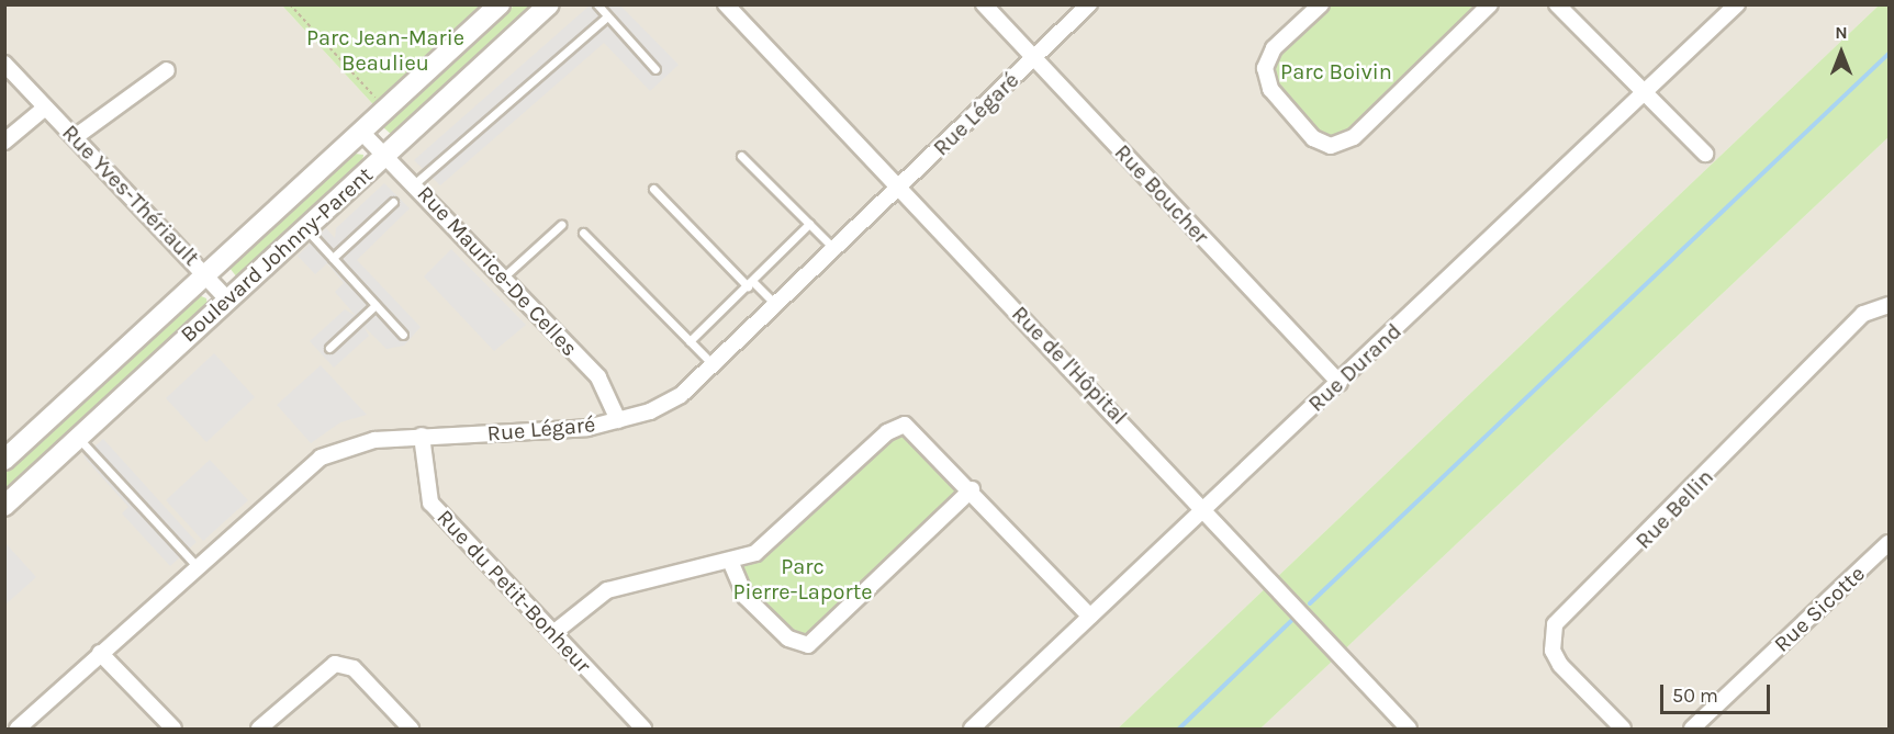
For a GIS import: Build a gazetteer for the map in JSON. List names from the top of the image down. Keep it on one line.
{"streets":{"street":["Rue Légaré","Rue Boucher","Rue Yves-Thériault","Boulevard Johnny-Parent","Rue Maurice-De Celles","Rue de l'Hôpital","Rue Durand","Rue Bellin","Rue du Petit-Bonheur","Rue Sicotte"]},"crossings":[["Rue Légaré","Rue Boucher"],["Rue Légaré","Rue Maurice-De Celles"],["Rue Légaré","Rue de l'Hôpital"],["Rue Légaré","Rue du Petit-Bonheur"],["Rue Boucher","Rue Durand"],["Rue Yves-Thériault","Boulevard Johnny-Parent"],["Boulevard Johnny-Parent","Rue Maurice-De Celles"],["Rue de l'Hôpital","Rue Durand"]],"parks":["Parc Jean-Marie Beaulieu","Parc Boivin","Parc Pierre-Laporte"],"scale_bar":"50 m","north":"top"}
